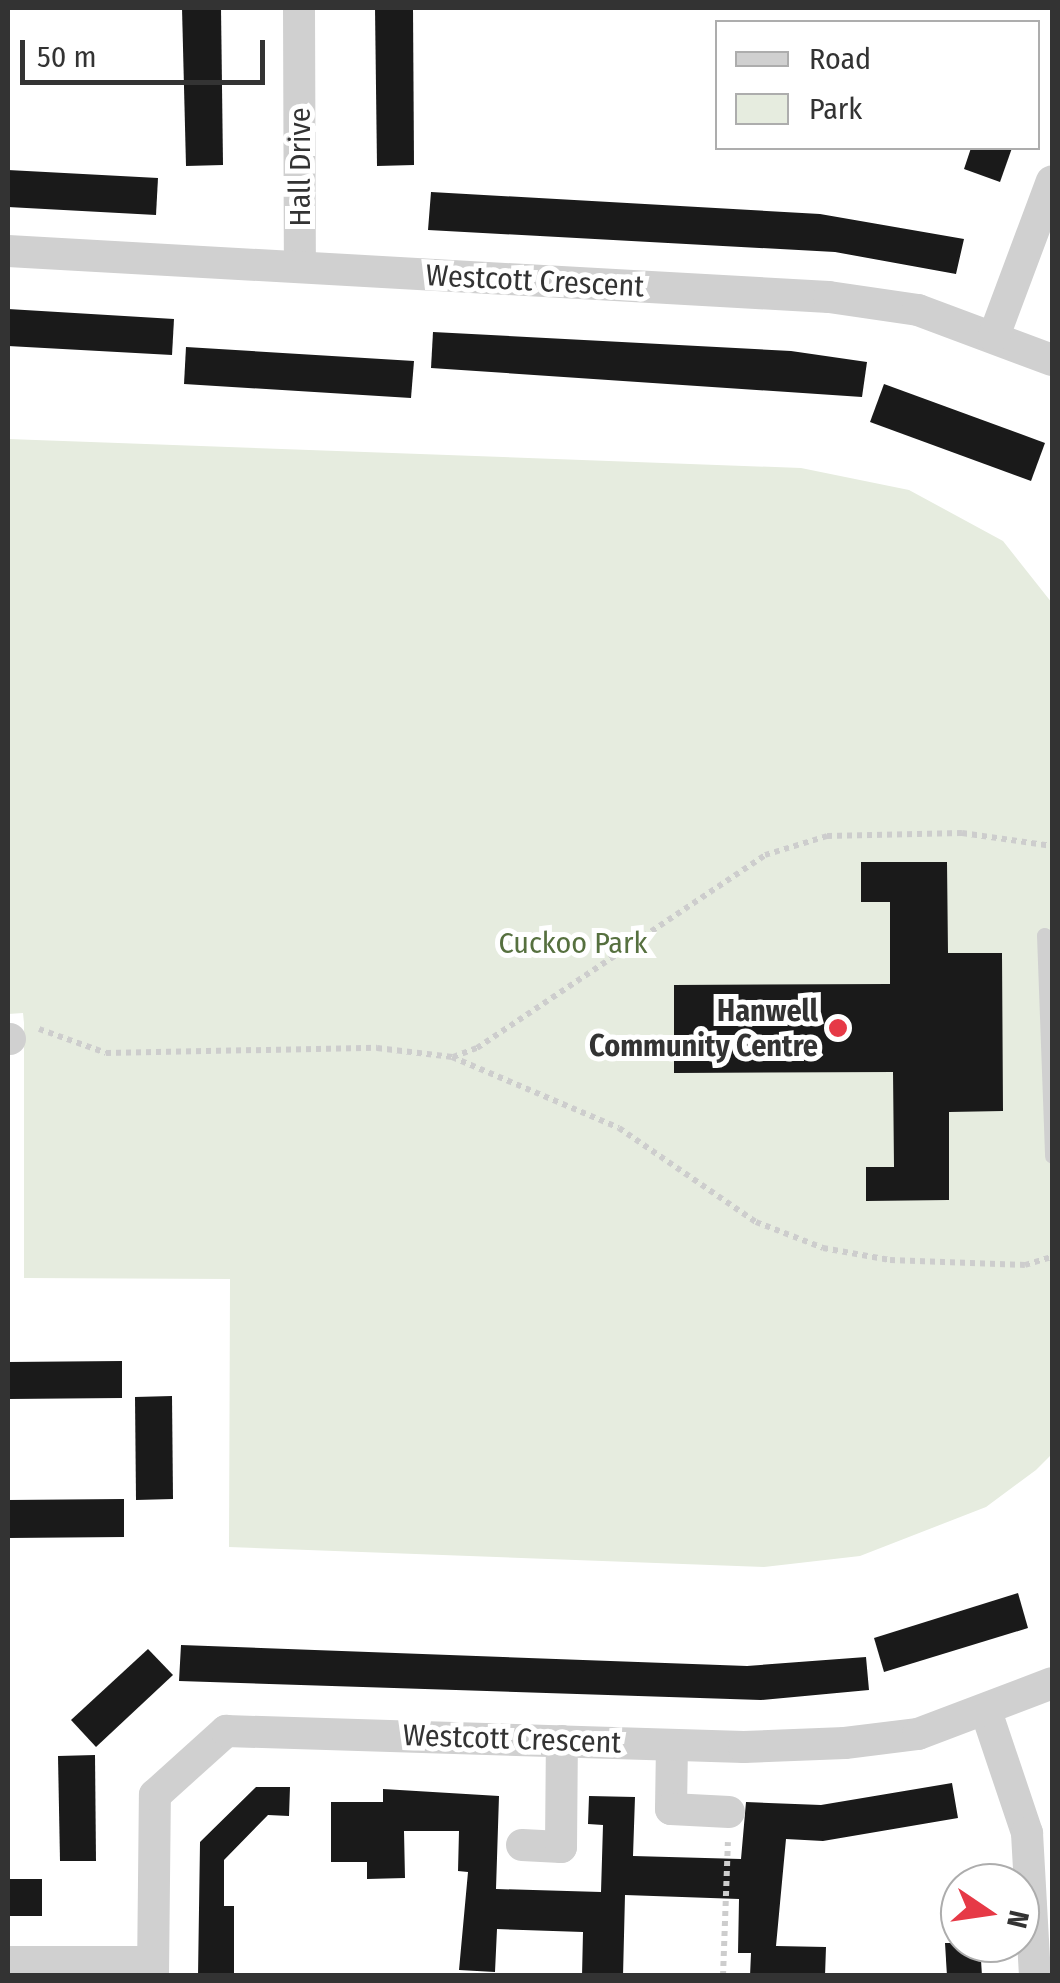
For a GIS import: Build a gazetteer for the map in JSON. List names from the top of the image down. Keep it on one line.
{"streets":{"street":["Hall Drive","Westcott Crescent"]},"crossings":[["Hall Drive","Westcott Crescent"]],"parks":["Cuckoo Park"],"places":["Hanwell Community Centre"],"legend":["Road","Park"],"scale_bar":"50 m","north":"right"}
